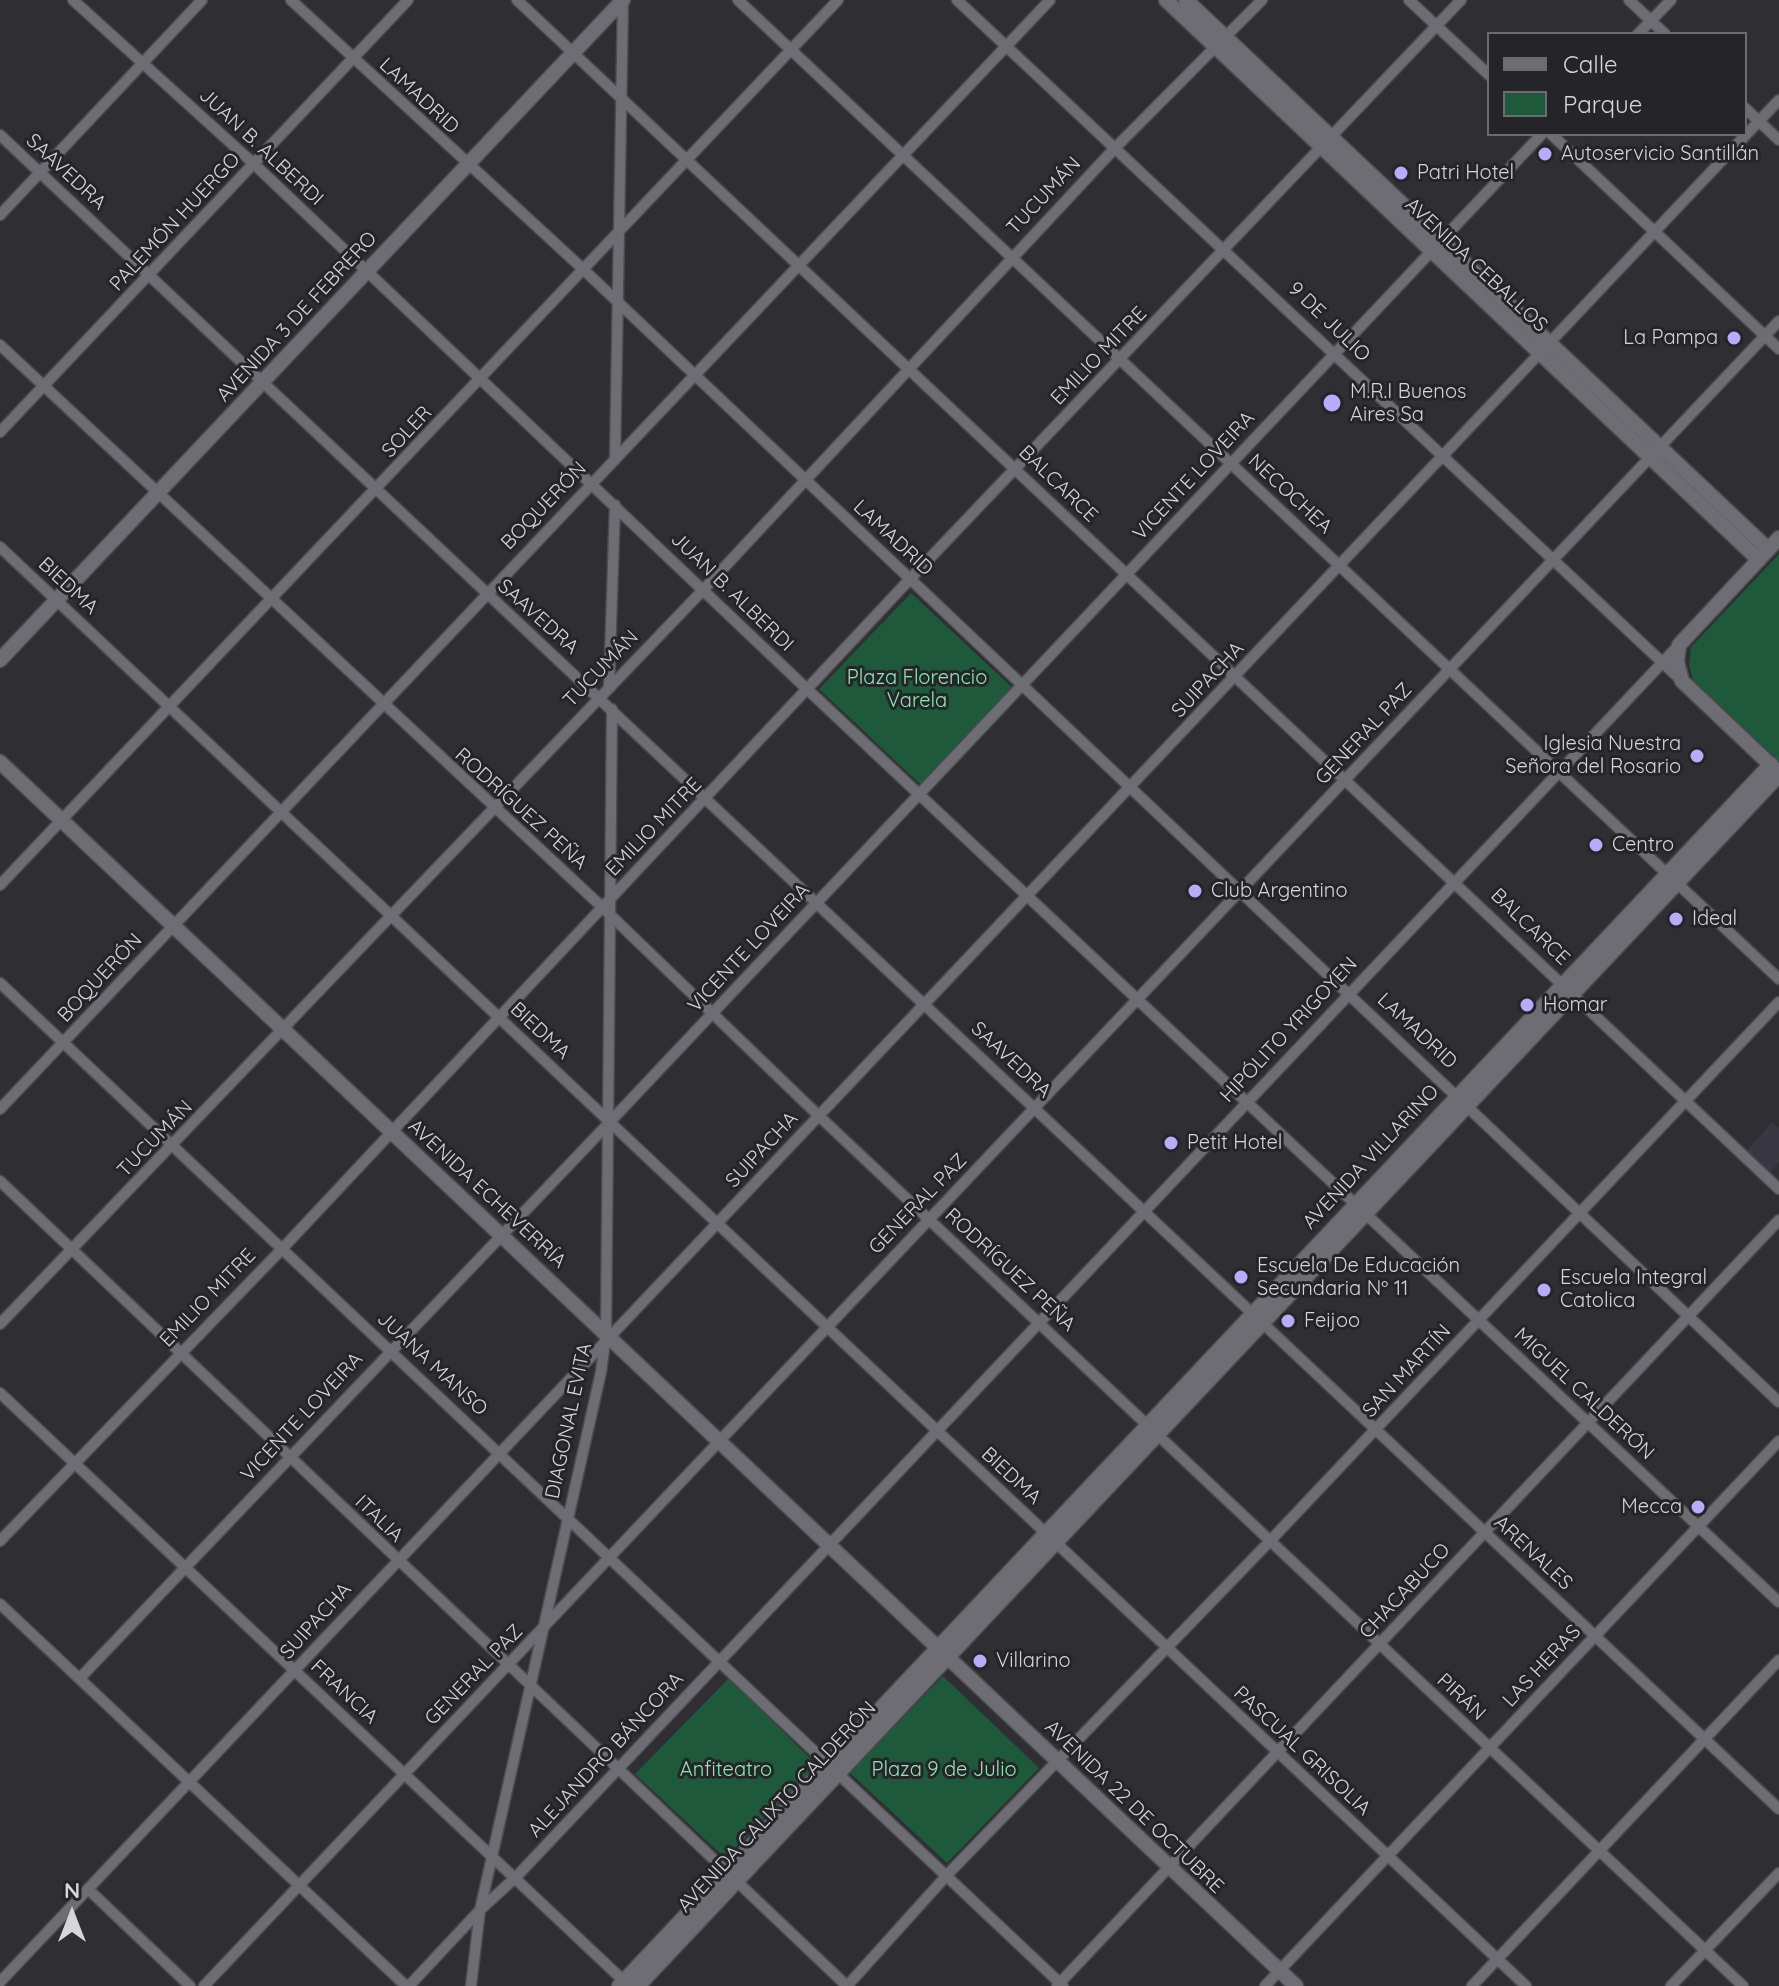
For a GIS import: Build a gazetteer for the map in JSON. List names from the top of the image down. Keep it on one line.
{"streets":{"main road":["AVENIDA CEBALLOS","AVENIDA 3 DE FEBRERO","9 DE JULIO","HIPÓLITO YRIGOYEN","AVENIDA VILLARINO","AVENIDA ECHEVERRÍA","AVENIDA CALIXTO CALDERÓN","AVENIDA 22 DE OCTUBRE"],"street":["LAMADRID","JUAN B. ALBERDI","SAAVEDRA","TUCUMÁN","PALEMÓN HUERGO","EMILIO MITRE","SOLER","VICENTE LOVEIRA","BALCARCE","NECOCHEA","BOQUERÓN","BIEDMA","SUIPACHA","GENERAL PAZ","RODRÍGUEZ PEÑA","JUANA MANSO","SAN MARTÍN","MIGUEL CALDERÓN","DIAGONAL EVITA","ITALIA","ARENALES","CHACABUCO","LAS HERAS","FRANCIA","PIRÁN","PASCUAL GRISOLIA","ALEJANDRO BÁNCORA"]},"crossings":[["LAMADRID","TUCUMÁN"],["LAMADRID","PALEMÓN HUERGO"],["LAMADRID","AVENIDA 3 DE FEBRERO"],["LAMADRID","EMILIO MITRE"],["LAMADRID","SOLER"],["LAMADRID","VICENTE LOVEIRA"],["LAMADRID","BOQUERÓN"],["LAMADRID","SUIPACHA"],["LAMADRID","GENERAL PAZ"],["LAMADRID","HIPÓLITO YRIGOYEN"],["LAMADRID","AVENIDA VILLARINO"],["LAMADRID","SAN MARTÍN"],["LAMADRID","CHACABUCO"],["JUAN B. ALBERDI","TUCUMÁN"],["JUAN B. ALBERDI","PALEMÓN HUERGO"],["JUAN B. ALBERDI","AVENIDA 3 DE FEBRERO"],["JUAN B. ALBERDI","EMILIO MITRE"],["JUAN B. ALBERDI","SOLER"],["JUAN B. ALBERDI","VICENTE LOVEIRA"],["JUAN B. ALBERDI","BOQUERÓN"],["JUAN B. ALBERDI","SUIPACHA"],["JUAN B. ALBERDI","GENERAL PAZ"],["JUAN B. ALBERDI","HIPÓLITO YRIGOYEN"],["JUAN B. ALBERDI","AVENIDA VILLARINO"],["JUAN B. ALBERDI","MIGUEL CALDERÓN"],["SAAVEDRA","TUCUMÁN"],["SAAVEDRA","PALEMÓN HUERGO"],["SAAVEDRA","AVENIDA 3 DE FEBRERO"],["SAAVEDRA","EMILIO MITRE"],["SAAVEDRA","SOLER"],["SAAVEDRA","VICENTE LOVEIRA"],["SAAVEDRA","BOQUERÓN"],["SAAVEDRA","SUIPACHA"],["SAAVEDRA","GENERAL PAZ"],["SAAVEDRA","HIPÓLITO YRIGOYEN"],["SAAVEDRA","AVENIDA VILLARINO"],["SAAVEDRA","DIAGONAL EVITA"],["SAAVEDRA","ARENALES"],["TUCUMÁN","AVENIDA CEBALLOS"],["TUCUMÁN","9 DE JULIO"],["TUCUMÁN","BALCARCE"],["TUCUMÁN","NECOCHEA"],["TUCUMÁN","BIEDMA"],["TUCUMÁN","RODRÍGUEZ PEÑA"],["TUCUMÁN","AVENIDA ECHEVERRÍA"],["TUCUMÁN","JUANA MANSO"],["TUCUMÁN","ITALIA"],["PALEMÓN HUERGO","RODRÍGUEZ PEÑA"],["AVENIDA CEBALLOS","EMILIO MITRE"],["AVENIDA CEBALLOS","VICENTE LOVEIRA"],["AVENIDA CEBALLOS","SUIPACHA"],["AVENIDA CEBALLOS","GENERAL PAZ"],["AVENIDA CEBALLOS","HIPÓLITO YRIGOYEN"],["AVENIDA 3 DE FEBRERO","BALCARCE"],["AVENIDA 3 DE FEBRERO","BIEDMA"],["AVENIDA 3 DE FEBRERO","RODRÍGUEZ PEÑA"],["9 DE JULIO","EMILIO MITRE"],["9 DE JULIO","VICENTE LOVEIRA"],["9 DE JULIO","BOQUERÓN"],["9 DE JULIO","SUIPACHA"],["9 DE JULIO","GENERAL PAZ"],["9 DE JULIO","HIPÓLITO YRIGOYEN"],["9 DE JULIO","AVENIDA VILLARINO"],["EMILIO MITRE","BALCARCE"],["EMILIO MITRE","NECOCHEA"],["EMILIO MITRE","BIEDMA"],["EMILIO MITRE","RODRÍGUEZ PEÑA"],["EMILIO MITRE","AVENIDA ECHEVERRÍA"],["EMILIO MITRE","JUANA MANSO"],["EMILIO MITRE","DIAGONAL EVITA"],["EMILIO MITRE","ITALIA"],["EMILIO MITRE","FRANCIA"],["SOLER","BALCARCE"],["SOLER","NECOCHEA"],["SOLER","BIEDMA"],["SOLER","RODRÍGUEZ PEÑA"],["SOLER","AVENIDA ECHEVERRÍA"],["VICENTE LOVEIRA","BALCARCE"],["VICENTE LOVEIRA","NECOCHEA"],["VICENTE LOVEIRA","BIEDMA"],["VICENTE LOVEIRA","RODRÍGUEZ PEÑA"],["VICENTE LOVEIRA","AVENIDA ECHEVERRÍA"],["VICENTE LOVEIRA","JUANA MANSO"],["VICENTE LOVEIRA","DIAGONAL EVITA"],["VICENTE LOVEIRA","ITALIA"],["VICENTE LOVEIRA","FRANCIA"],["BALCARCE","BOQUERÓN"],["BALCARCE","SUIPACHA"],["BALCARCE","GENERAL PAZ"],["BALCARCE","HIPÓLITO YRIGOYEN"],["BALCARCE","AVENIDA VILLARINO"],["BALCARCE","SAN MARTÍN"],["NECOCHEA","BOQUERÓN"],["NECOCHEA","SUIPACHA"],["NECOCHEA","GENERAL PAZ"],["NECOCHEA","HIPÓLITO YRIGOYEN"],["NECOCHEA","AVENIDA VILLARINO"],["BOQUERÓN","BIEDMA"],["BOQUERÓN","RODRÍGUEZ PEÑA"],["BOQUERÓN","AVENIDA ECHEVERRÍA"],["BOQUERÓN","JUANA MANSO"],["BIEDMA","SUIPACHA"],["BIEDMA","GENERAL PAZ"],["BIEDMA","HIPÓLITO YRIGOYEN"],["BIEDMA","AVENIDA VILLARINO"],["BIEDMA","DIAGONAL EVITA"],["BIEDMA","PASCUAL GRISOLIA"],["SUIPACHA","RODRÍGUEZ PEÑA"],["SUIPACHA","AVENIDA ECHEVERRÍA"],["SUIPACHA","JUANA MANSO"],["SUIPACHA","DIAGONAL EVITA"],["SUIPACHA","ITALIA"],["SUIPACHA","FRANCIA"],["GENERAL PAZ","RODRÍGUEZ PEÑA"],["GENERAL PAZ","AVENIDA ECHEVERRÍA"],["GENERAL PAZ","JUANA MANSO"],["GENERAL PAZ","DIAGONAL EVITA"],["GENERAL PAZ","ITALIA"],["GENERAL PAZ","FRANCIA"],["RODRÍGUEZ PEÑA","HIPÓLITO YRIGOYEN"],["RODRÍGUEZ PEÑA","AVENIDA VILLARINO"],["RODRÍGUEZ PEÑA","DIAGONAL EVITA"],["RODRÍGUEZ PEÑA","PIRÁN"],["HIPÓLITO YRIGOYEN","AVENIDA ECHEVERRÍA"],["HIPÓLITO YRIGOYEN","ALEJANDRO BÁNCORA"],["AVENIDA VILLARINO","AVENIDA ECHEVERRÍA"],["AVENIDA VILLARINO","MIGUEL CALDERÓN"],["AVENIDA VILLARINO","ARENALES"],["AVENIDA VILLARINO","PIRÁN"],["AVENIDA VILLARINO","PASCUAL GRISOLIA"],["AVENIDA VILLARINO","AVENIDA CALIXTO CALDERÓN"],["AVENIDA VILLARINO","AVENIDA 22 DE OCTUBRE"],["AVENIDA ECHEVERRÍA","DIAGONAL EVITA"],["AVENIDA ECHEVERRÍA","ALEJANDRO BÁNCORA"],["AVENIDA ECHEVERRÍA","AVENIDA CALIXTO CALDERÓN"],["AVENIDA ECHEVERRÍA","AVENIDA 22 DE OCTUBRE"],["JUANA MANSO","SAN MARTÍN"],["JUANA MANSO","DIAGONAL EVITA"],["JUANA MANSO","CHACABUCO"],["JUANA MANSO","ALEJANDRO BÁNCORA"],["JUANA MANSO","AVENIDA CALIXTO CALDERÓN"],["SAN MARTÍN","MIGUEL CALDERÓN"],["SAN MARTÍN","ITALIA"],["SAN MARTÍN","ARENALES"],["SAN MARTÍN","PIRÁN"],["SAN MARTÍN","PASCUAL GRISOLIA"],["SAN MARTÍN","AVENIDA 22 DE OCTUBRE"],["MIGUEL CALDERÓN","CHACABUCO"],["MIGUEL CALDERÓN","LAS HERAS"],["DIAGONAL EVITA","ITALIA"],["DIAGONAL EVITA","FRANCIA"],["DIAGONAL EVITA","ALEJANDRO BÁNCORA"],["ITALIA","ALEJANDRO BÁNCORA"],["ITALIA","AVENIDA CALIXTO CALDERÓN"],["ARENALES","CHACABUCO"],["ARENALES","LAS HERAS"],["CHACABUCO","PIRÁN"],["CHACABUCO","PASCUAL GRISOLIA"],["CHACABUCO","AVENIDA 22 DE OCTUBRE"],["LAS HERAS","PIRÁN"],["LAS HERAS","PASCUAL GRISOLIA"],["LAS HERAS","AVENIDA 22 DE OCTUBRE"],["FRANCIA","ALEJANDRO BÁNCORA"],["FRANCIA","AVENIDA CALIXTO CALDERÓN"],["AVENIDA CALIXTO CALDERÓN","AVENIDA 22 DE OCTUBRE"]],"parks":["Plaza Florencio Varela","Anfiteatro","Plaza 9 de Julio"],"places":["Autoservicio Santillán","Patri Hotel","La Pampa","M.R.I Buenos Aires Sa","Iglesia Nuestra Señora del Rosario","Centro","Club Argentino","Ideal","Homar","Petit Hotel","Escuela De Educación Secundaria Nº 11","Escuela Integral Catolica","Feijoo","Mecca","Villarino"],"legend":["Calle","Parque"],"north":"top"}
